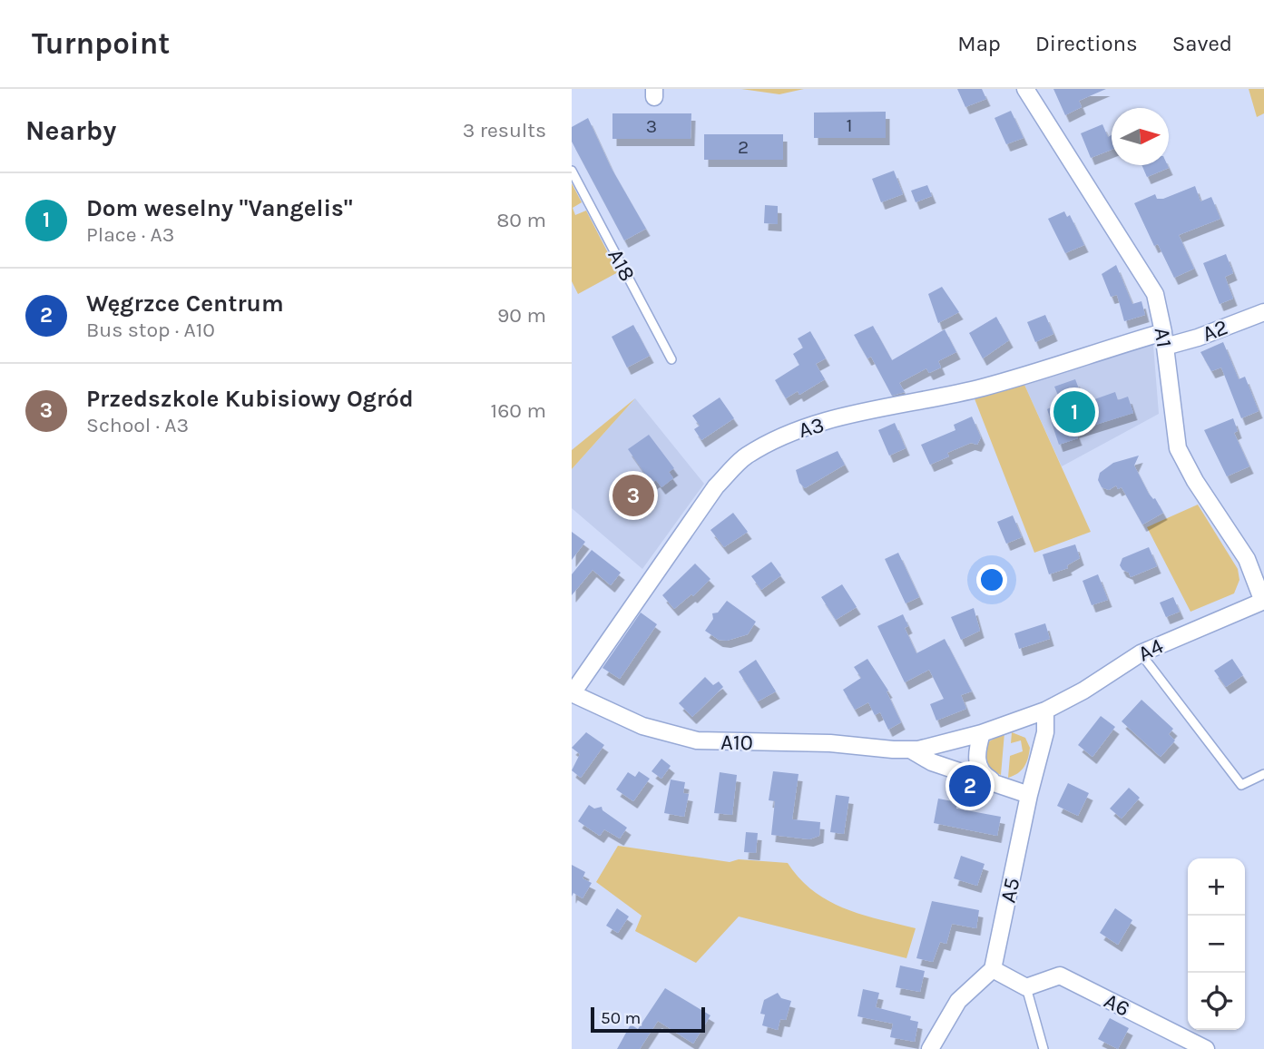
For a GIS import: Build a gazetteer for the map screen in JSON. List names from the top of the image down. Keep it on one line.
{"streets":{"street":["A2","A1","A3","A4","A10","A5","A6"],"lane":["A18"]},"crossings":[["A2","A1"],["A2","A3"],["A1","A3"],["A1","A4"],["A3","A10"],["A4","A10"],["A4","A5"],["A10","A5"]],"house_numbers":["1","3","2"],"scale_bar":"50 m","north":"right","page":{"header":"Turnpoint","nav":["Map","Directions","Saved"],"heading":["Nearby","3 results"],"list":[{"mark":"1","name":"Dom weselny \"Vangelis\"","note":"Place · A3","value":"80 m"},{"mark":"2","name":"Węgrzce Centrum","note":"Bus stop · A10","value":"90 m"},{"mark":"3","name":"Przedszkole Kubisiowy Ogród","note":"School · A3","value":"160 m"}],"pins":["1","3","2"],"map_buttons":["+","−"],"scale":"50 m"}}
